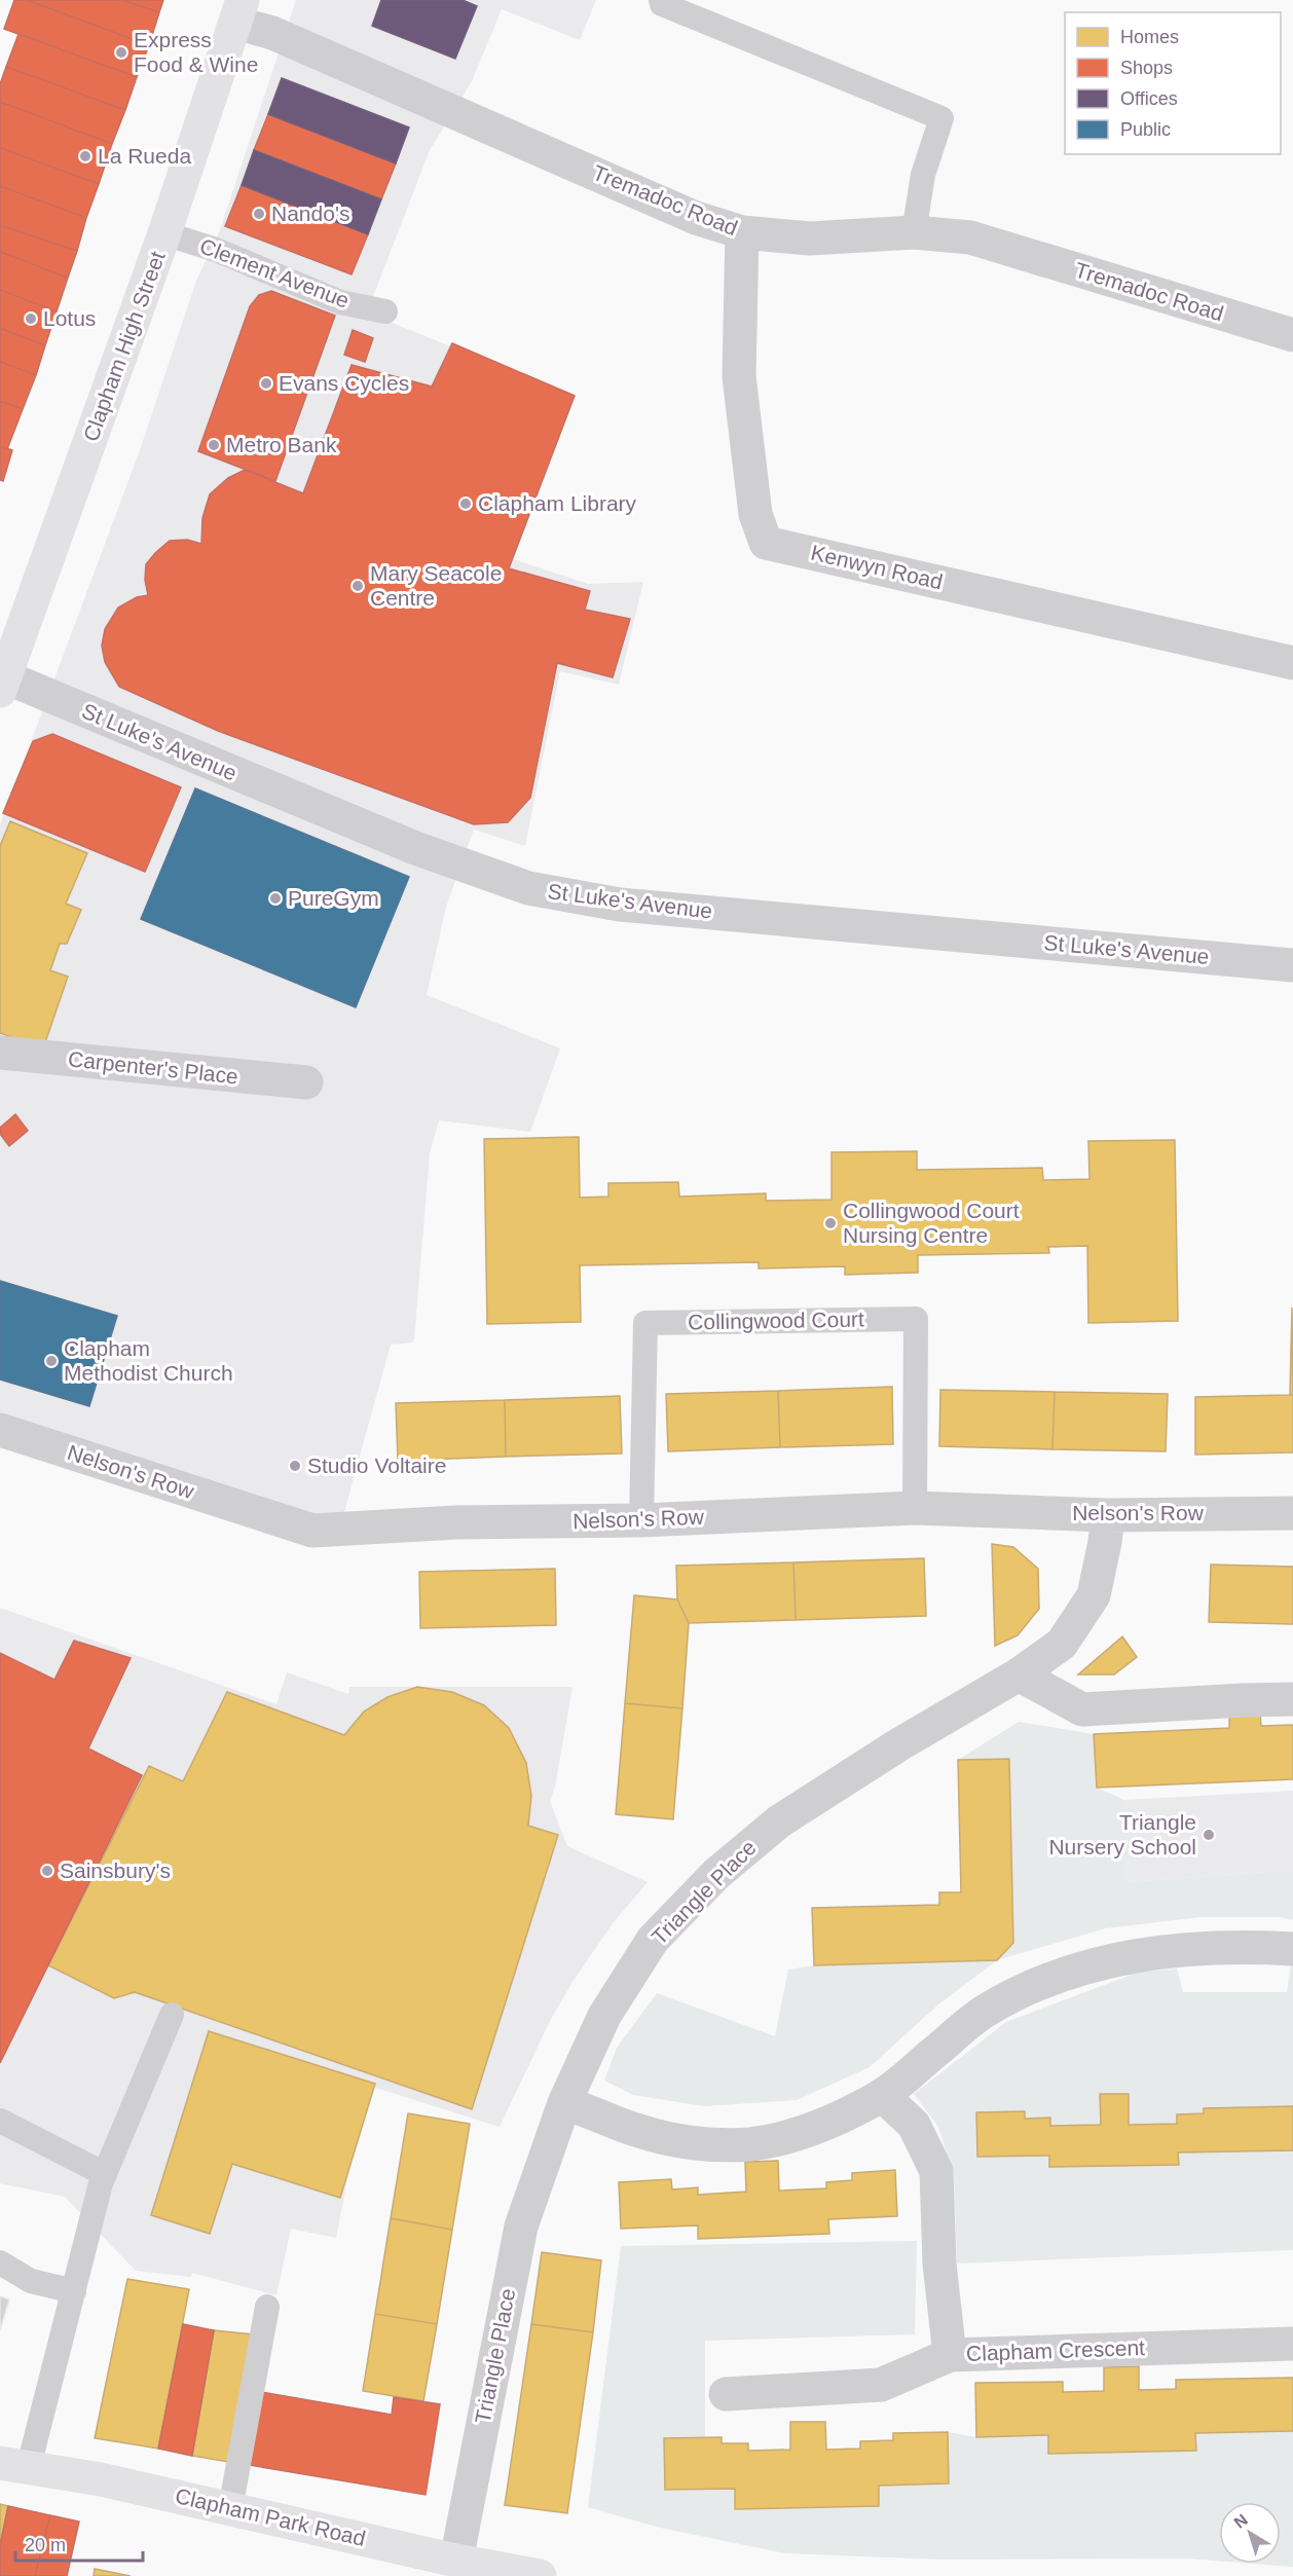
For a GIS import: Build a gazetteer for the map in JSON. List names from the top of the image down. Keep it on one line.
{"streets":{"main road":["Clapham High Street","Clapham Park Road"],"street":["Tremadoc Road","Kenwyn Road","St Luke's Avenue","Carpenter's Place","Nelson's Row","Triangle Place","Clapham Crescent"],"lane":["Clement Avenue","Collingwood Court"]},"crossings":[["Tremadoc Road","Clapham High Street"],["Tremadoc Road","Kenwyn Road"],["Clement Avenue","Clapham High Street"],["Clapham High Street","St Luke's Avenue"],["Collingwood Court","Nelson's Row"],["Nelson's Row","Triangle Place"],["Triangle Place","Clapham Park Road"]],"places":["Express Food & Wine","La Rueda","Nando's","Lotus","Evans Cycles","Metro Bank","Clapham Library","Mary Seacole Centre","PureGym","Collingwood Court Nursing Centre","Clapham Methodist Church","Studio Voltaire","Triangle Nursery School","Sainsbury's"],"legend":["Homes","Shops","Offices","Public"],"scale_bar":"20 m","north":"top left"}
